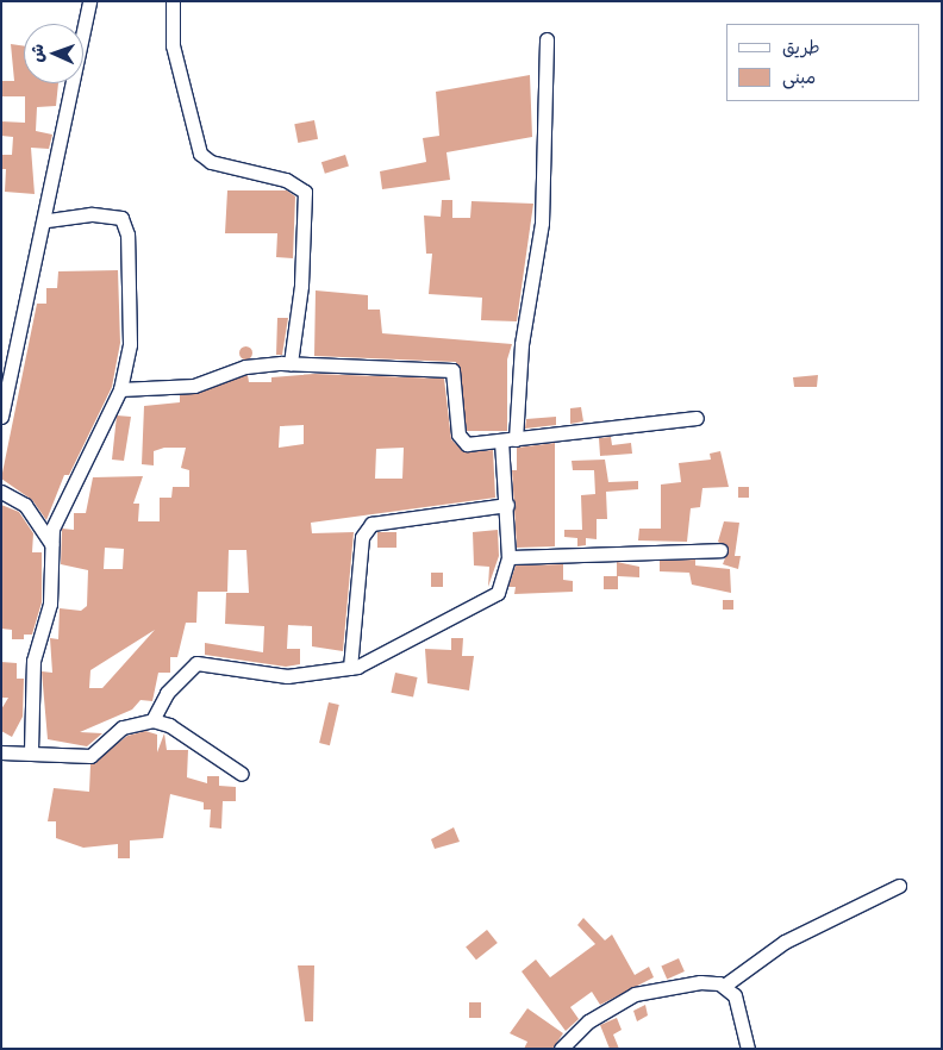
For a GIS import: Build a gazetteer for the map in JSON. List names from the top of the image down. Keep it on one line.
{"legend":["طريق","مبنى"],"north":"left"}
